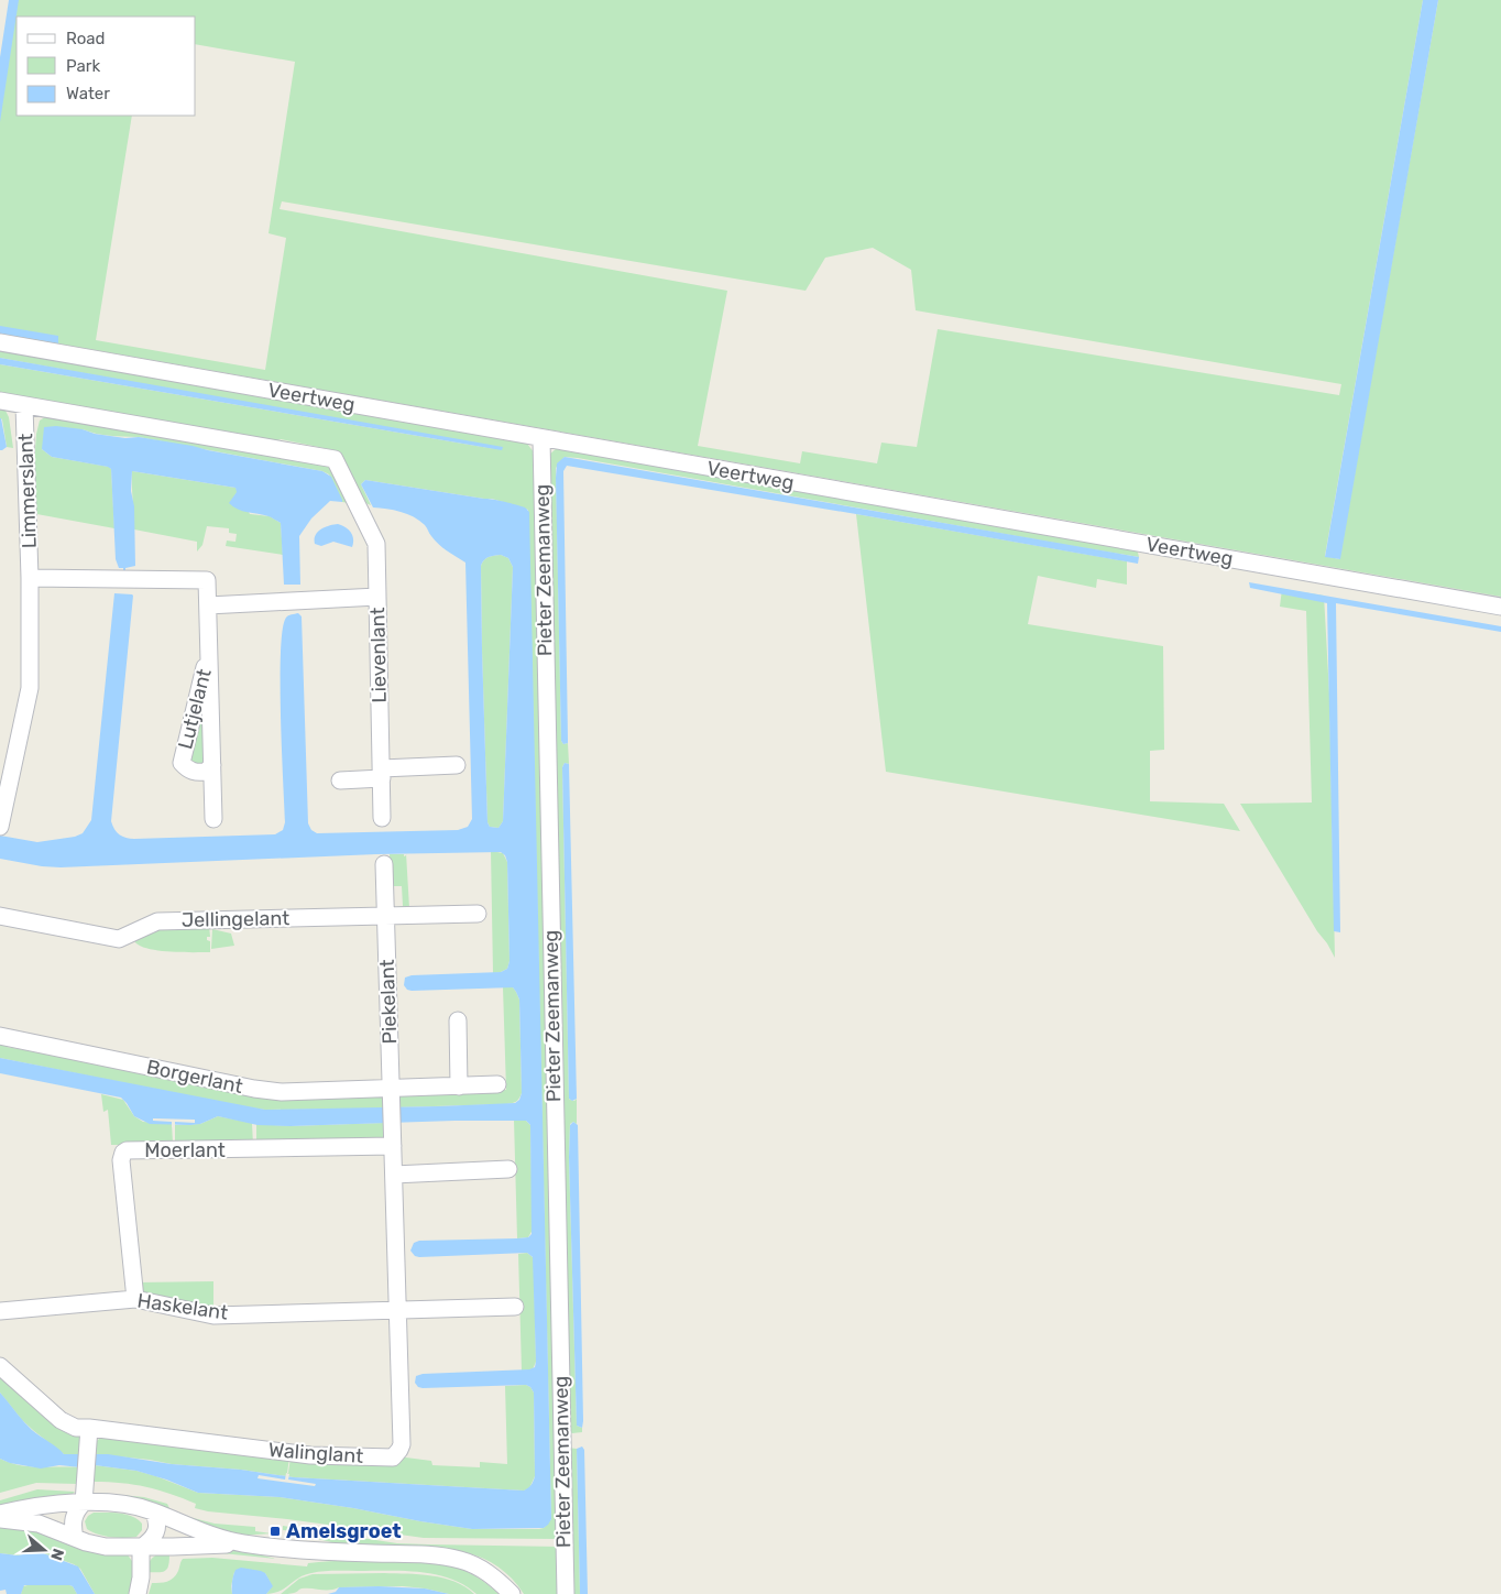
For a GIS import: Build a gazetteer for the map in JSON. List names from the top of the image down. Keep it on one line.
{"streets":{"street":["Veertweg","Limmerslant","Pieter Zeemanweg","Lievenlant","Lutjelant","Jellingelant","Piekelant","Borgerlant","Moerlant","Haskelant","Walinglant"]},"crossings":[["Veertweg","Pieter Zeemanweg"],["Limmerslant","Lutjelant"],["Lievenlant","Lutjelant"],["Jellingelant","Piekelant"],["Piekelant","Borgerlant"],["Piekelant","Walinglant"],["Borgerlant","Walinglant"],["Moerlant","Haskelant"],["Moerlant","Walinglant"],["Haskelant","Walinglant"]],"places":{"transit":["Amelsgroet"]},"legend":["Road","Park","Water"],"north":"right"}
